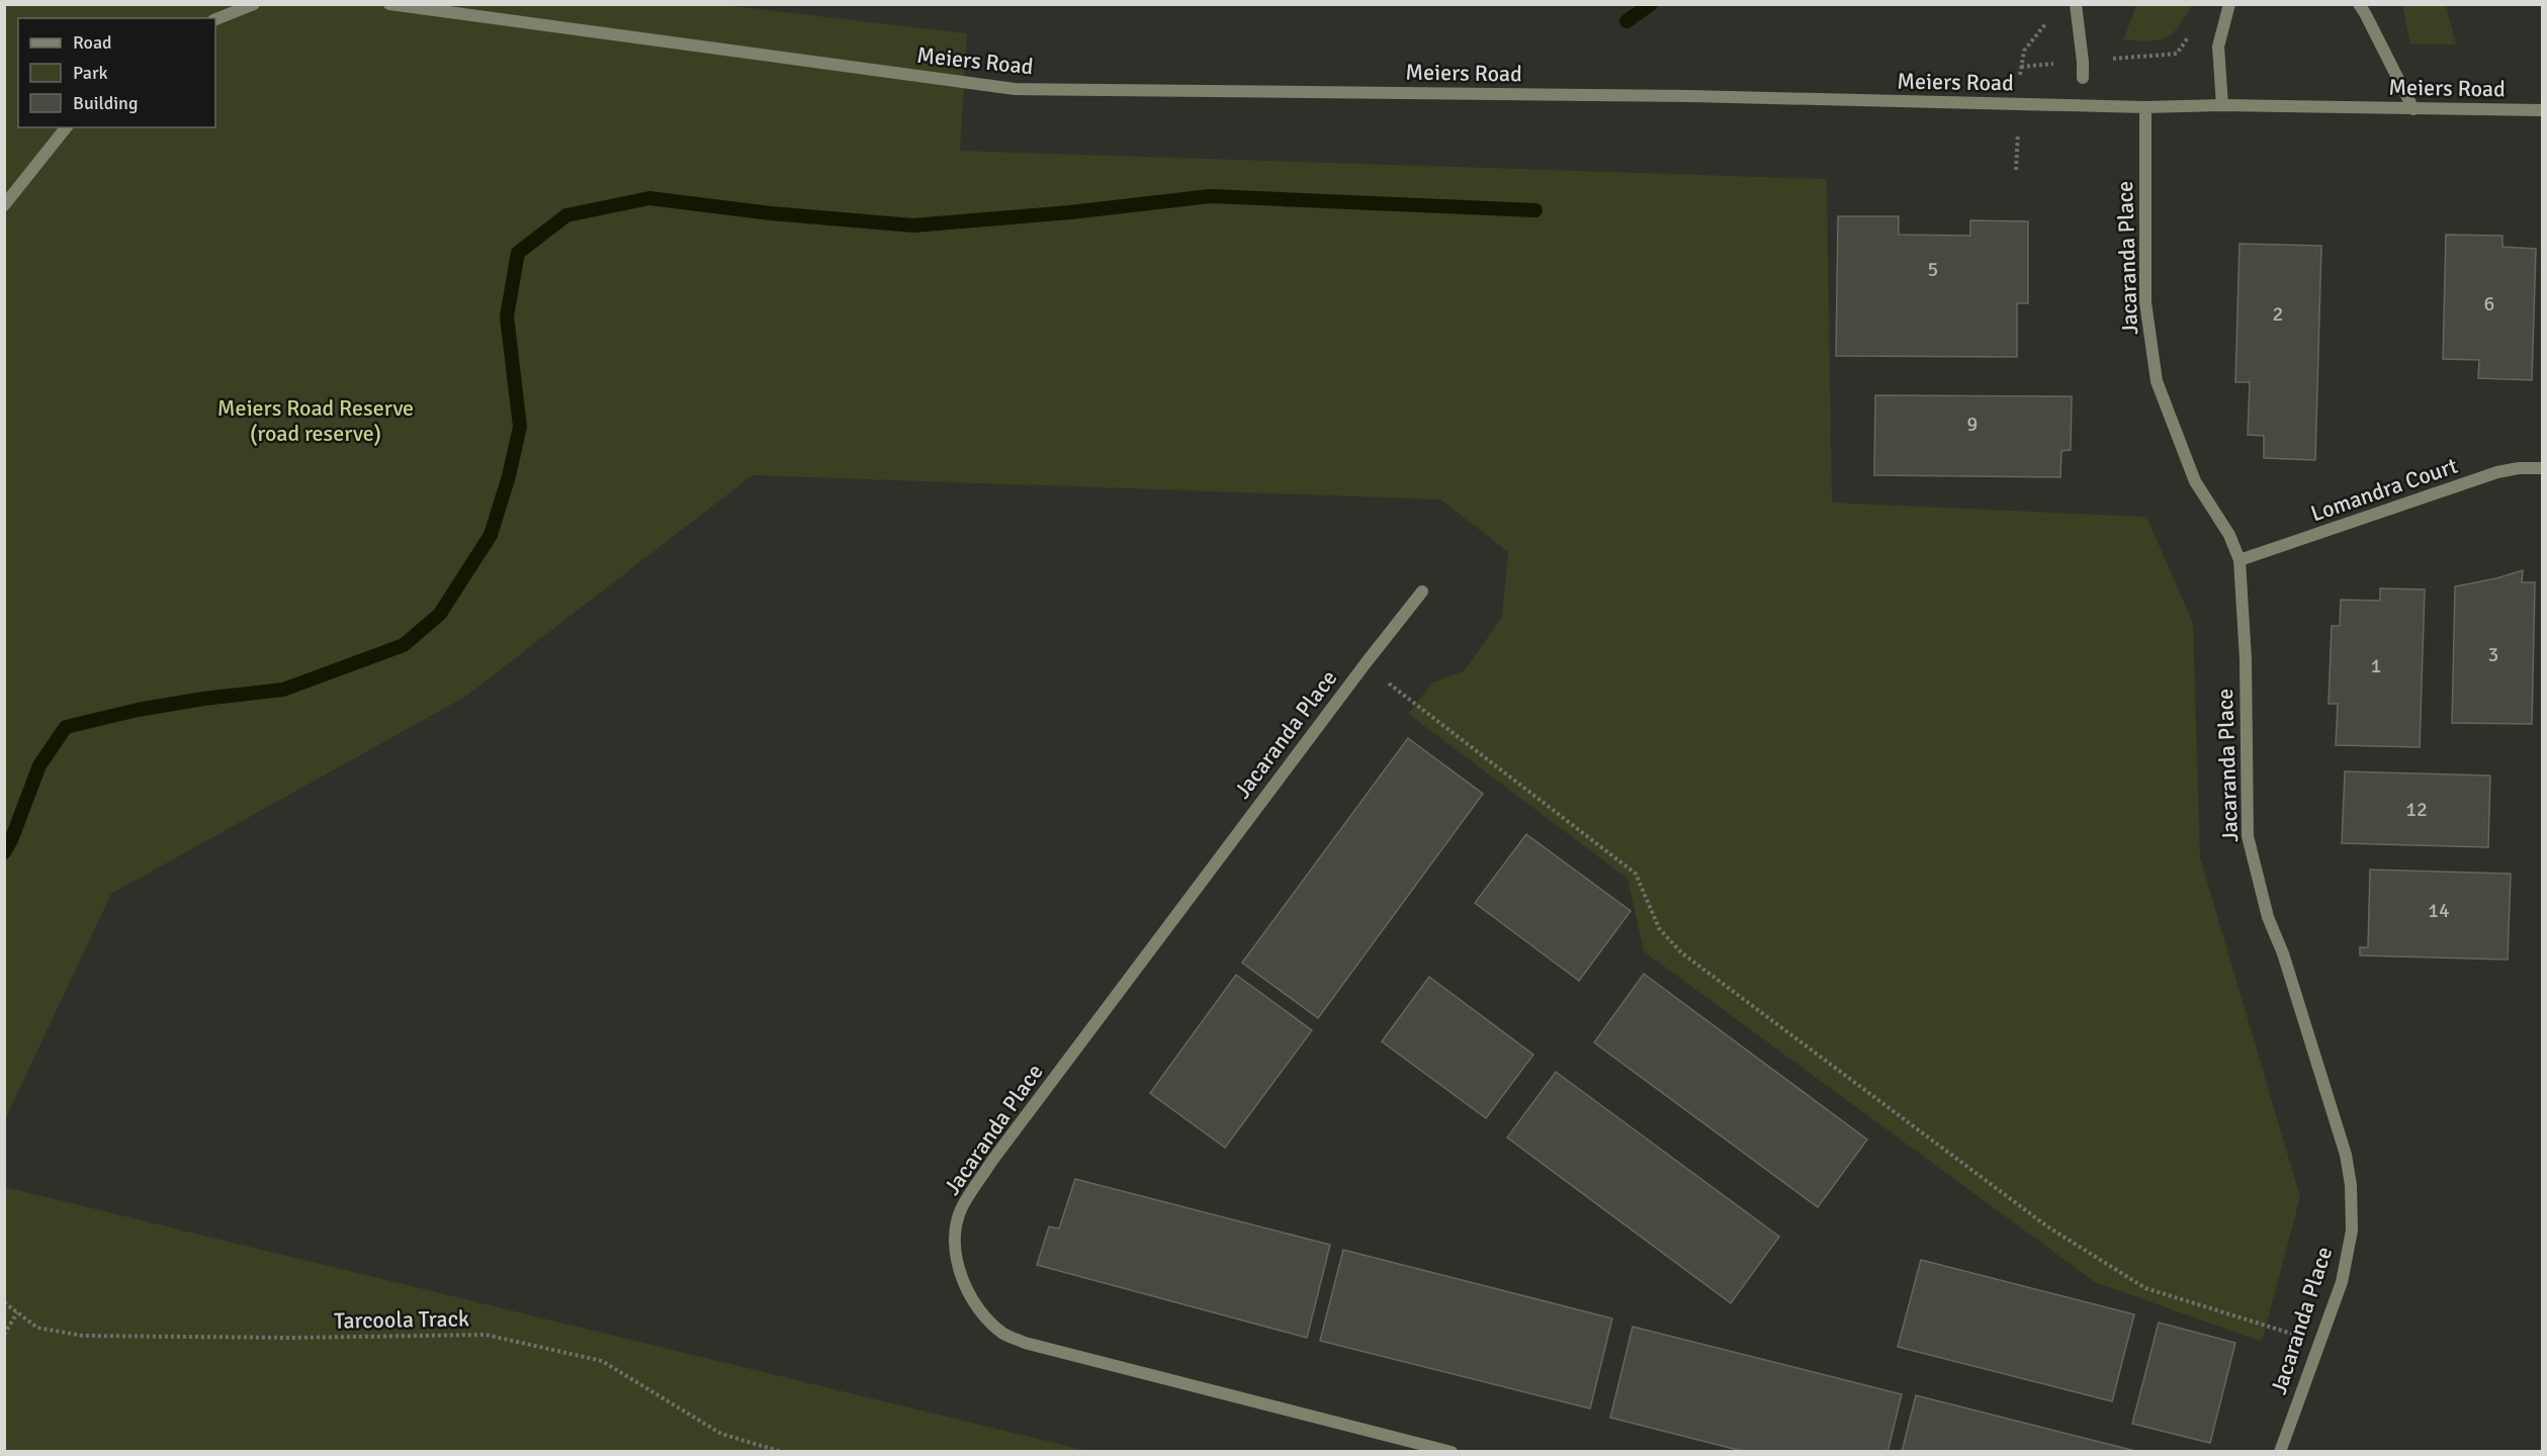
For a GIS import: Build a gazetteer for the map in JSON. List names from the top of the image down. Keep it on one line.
{"streets":{"street":["Meiers Road","Jacaranda Place","Lomandra Court"],"path":["Tarcoola Track"]},"crossings":[["Meiers Road","Jacaranda Place"],["Jacaranda Place","Lomandra Court"]],"parks":["Meiers Road Reserve (road reserve)"],"house_numbers":["5","6","2","9","3","1","12","14"],"legend":["Road","Park","Building"]}
